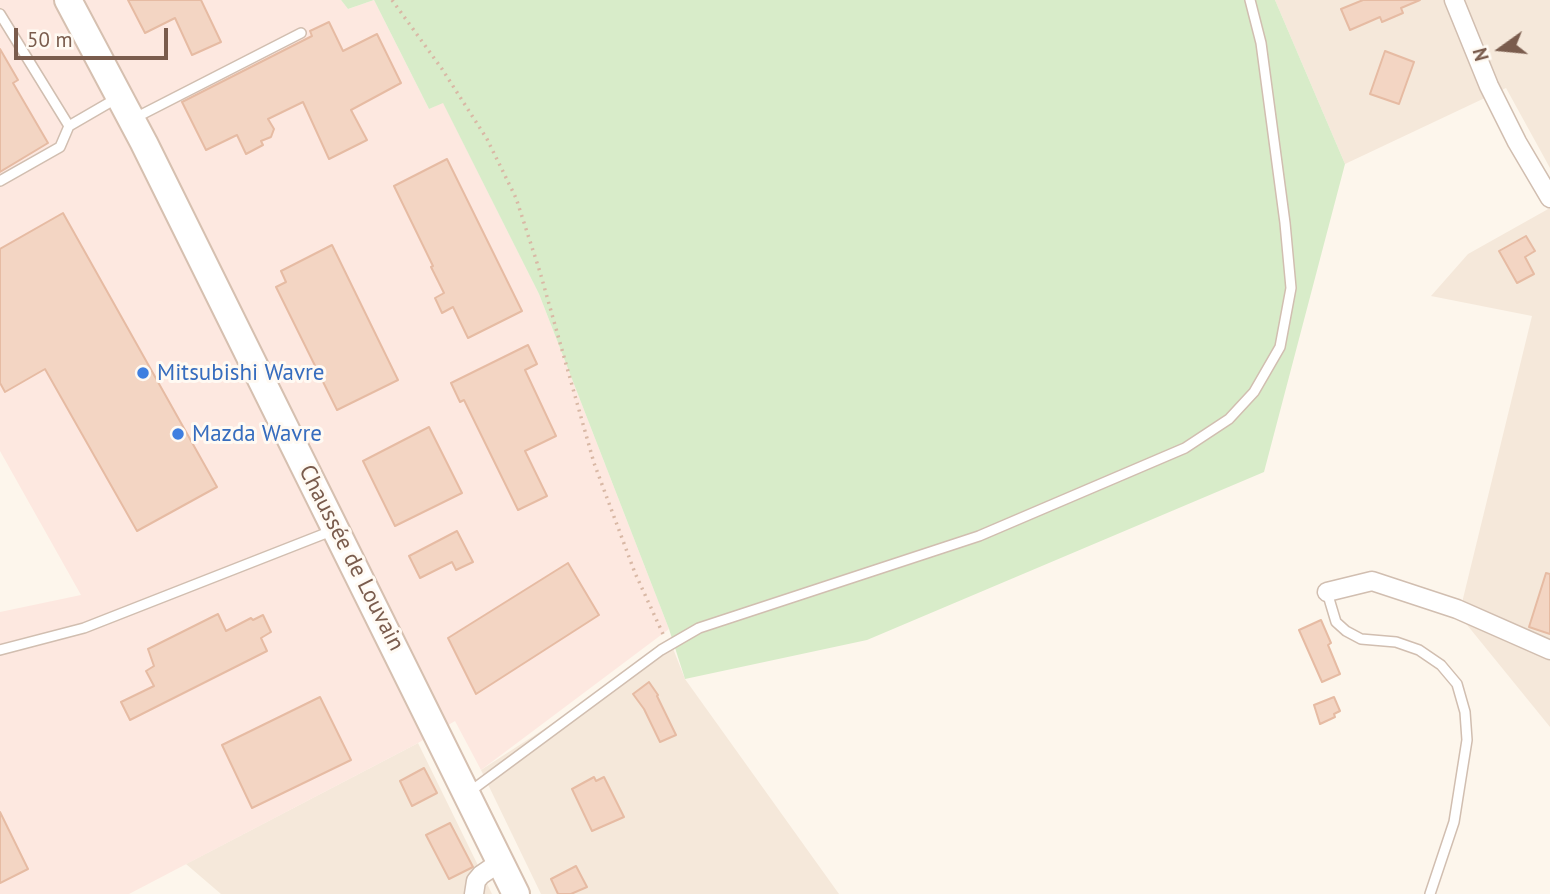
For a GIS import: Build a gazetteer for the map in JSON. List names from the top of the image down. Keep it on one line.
{"streets":{"main road":["Chaussée de Louvain"]},"places":["Mitsubishi Wavre","Mazda Wavre"],"scale_bar":"50 m","north":"left"}
